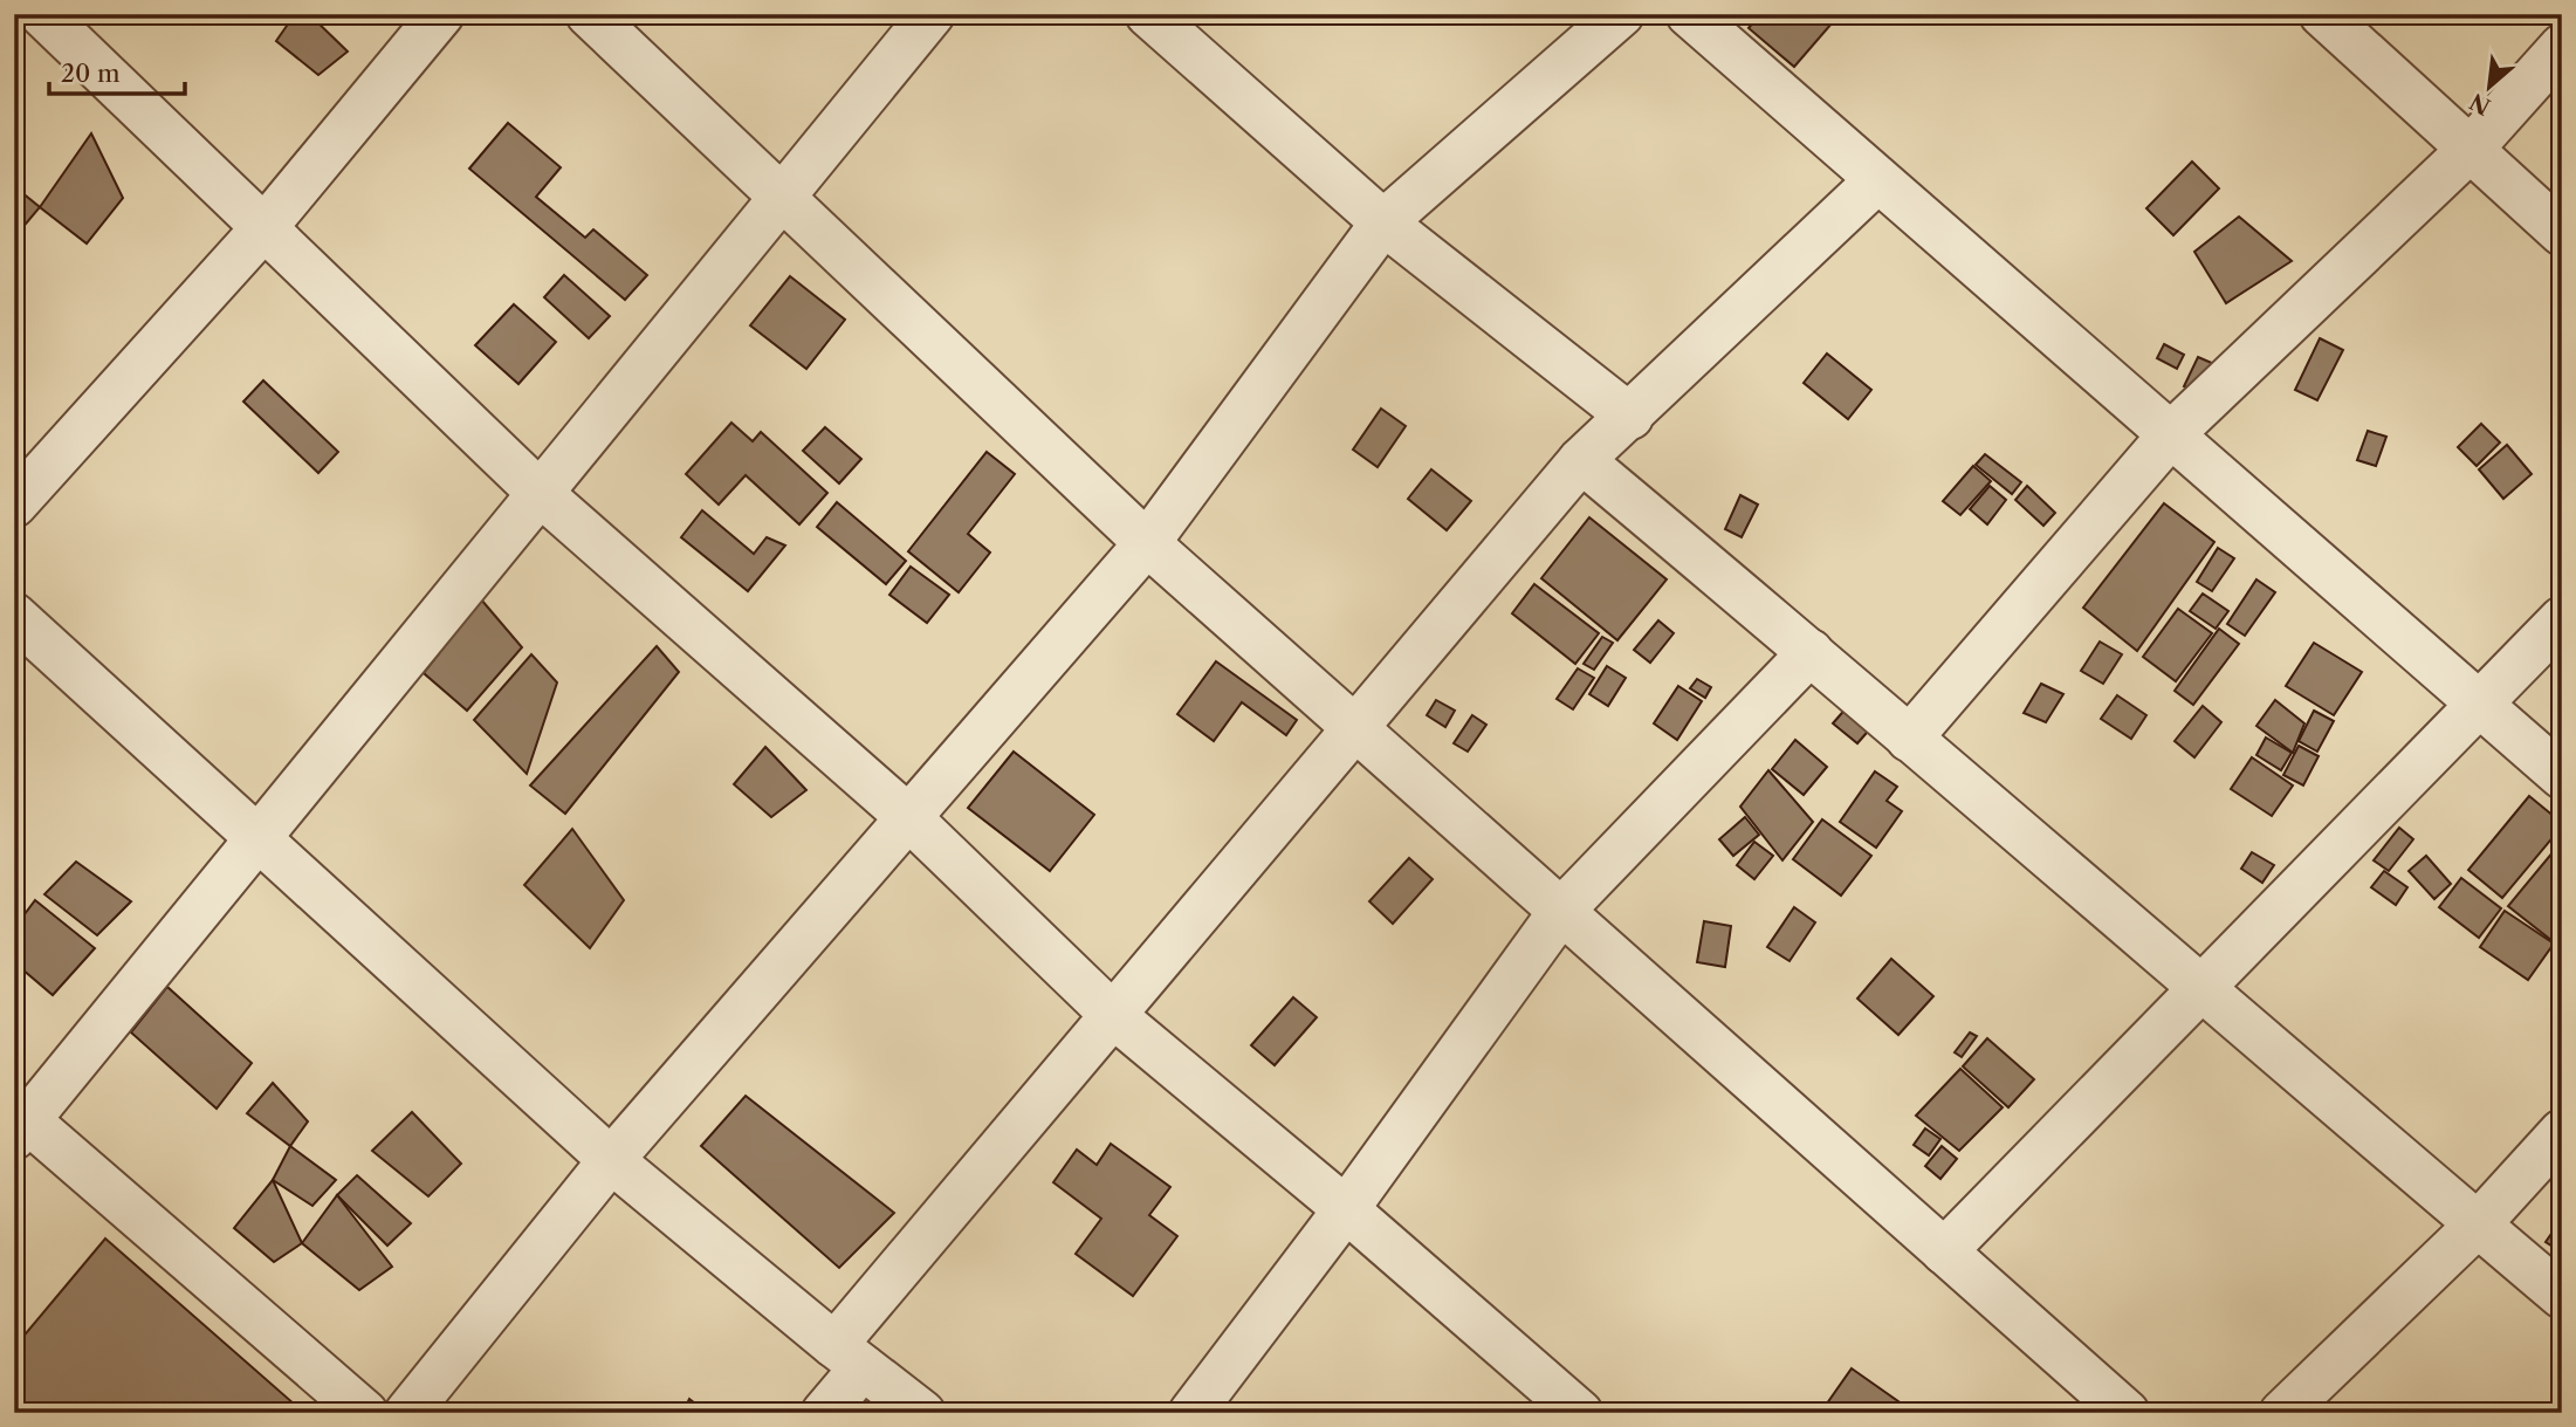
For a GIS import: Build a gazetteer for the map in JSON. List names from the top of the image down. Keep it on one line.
{"scale_bar":"20 m","north":"bottom left"}
